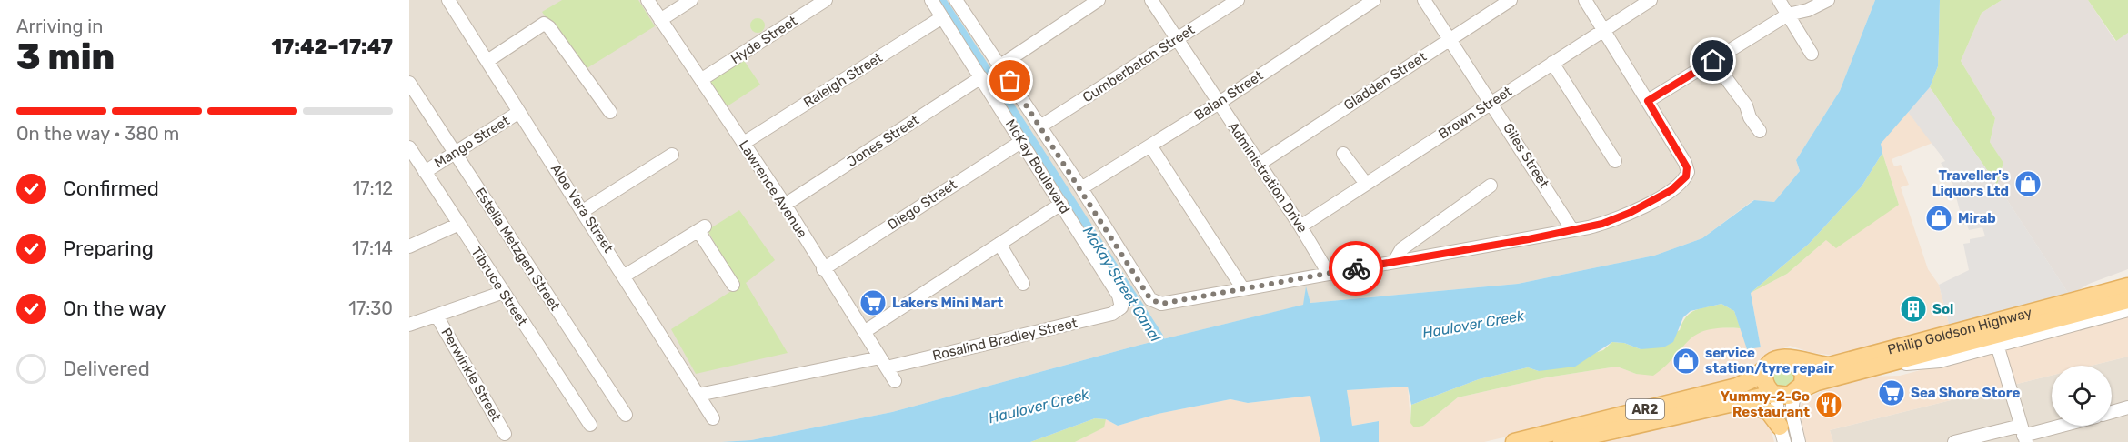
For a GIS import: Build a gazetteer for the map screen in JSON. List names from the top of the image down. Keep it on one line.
{"streets":{"main road":["Philip Goldson Highway","AR2"],"street":["Hyde Street","Cumberbatch Street","Raleigh Street","Gladden Street","Balan Street","Brown Street","Jones Street","Mango Street","Giles Street","McKay Boulevard","Administration Drive","Lawrence Avenue","Diego Street","Aloe Vera Street","Estella Metzgen Street","Tibruce Street","Rosalind Bradley Street","Perwinkle Street"]},"crossings":[["Hyde Street","Lawrence Avenue"],["Cumberbatch Street","McKay Boulevard"],["Cumberbatch Street","Administration Drive"],["Raleigh Street","McKay Boulevard"],["Raleigh Street","Lawrence Avenue"],["Gladden Street","Giles Street"],["Gladden Street","Administration Drive"],["Balan Street","McKay Boulevard"],["Balan Street","Administration Drive"],["Brown Street","Giles Street"],["Brown Street","Administration Drive"],["Jones Street","McKay Boulevard"],["Jones Street","Lawrence Avenue"],["Mango Street","Aloe Vera Street"],["Mango Street","Estella Metzgen Street"],["Mango Street","Tibruce Street"],["McKay Boulevard","Diego Street"],["McKay Boulevard","Rosalind Bradley Street"],["Lawrence Avenue","Diego Street"],["Lawrence Avenue","Rosalind Bradley Street"],["Aloe Vera Street","Rosalind Bradley Street"],["Philip Goldson Highway","AR2"]],"water":["McKay Street Canal","Haulover Creek"],"places":{"shop":["Traveller's Liquors Ltd","Mirab","service station/tyre repair"],"supermarket":["Lakers Mini Mart","Sea Shore Store"],"building":["Sol"],"restaurant":["Yummy-2-Go Restaurant"]},"page":{"heading":["3 min","Arriving in","17:42–17:47"],"bar":"On the way · 380 m","list":[["Confirmed","17:12"],["Preparing","17:14"],["On the way","17:30"],"Delivered"]}}
